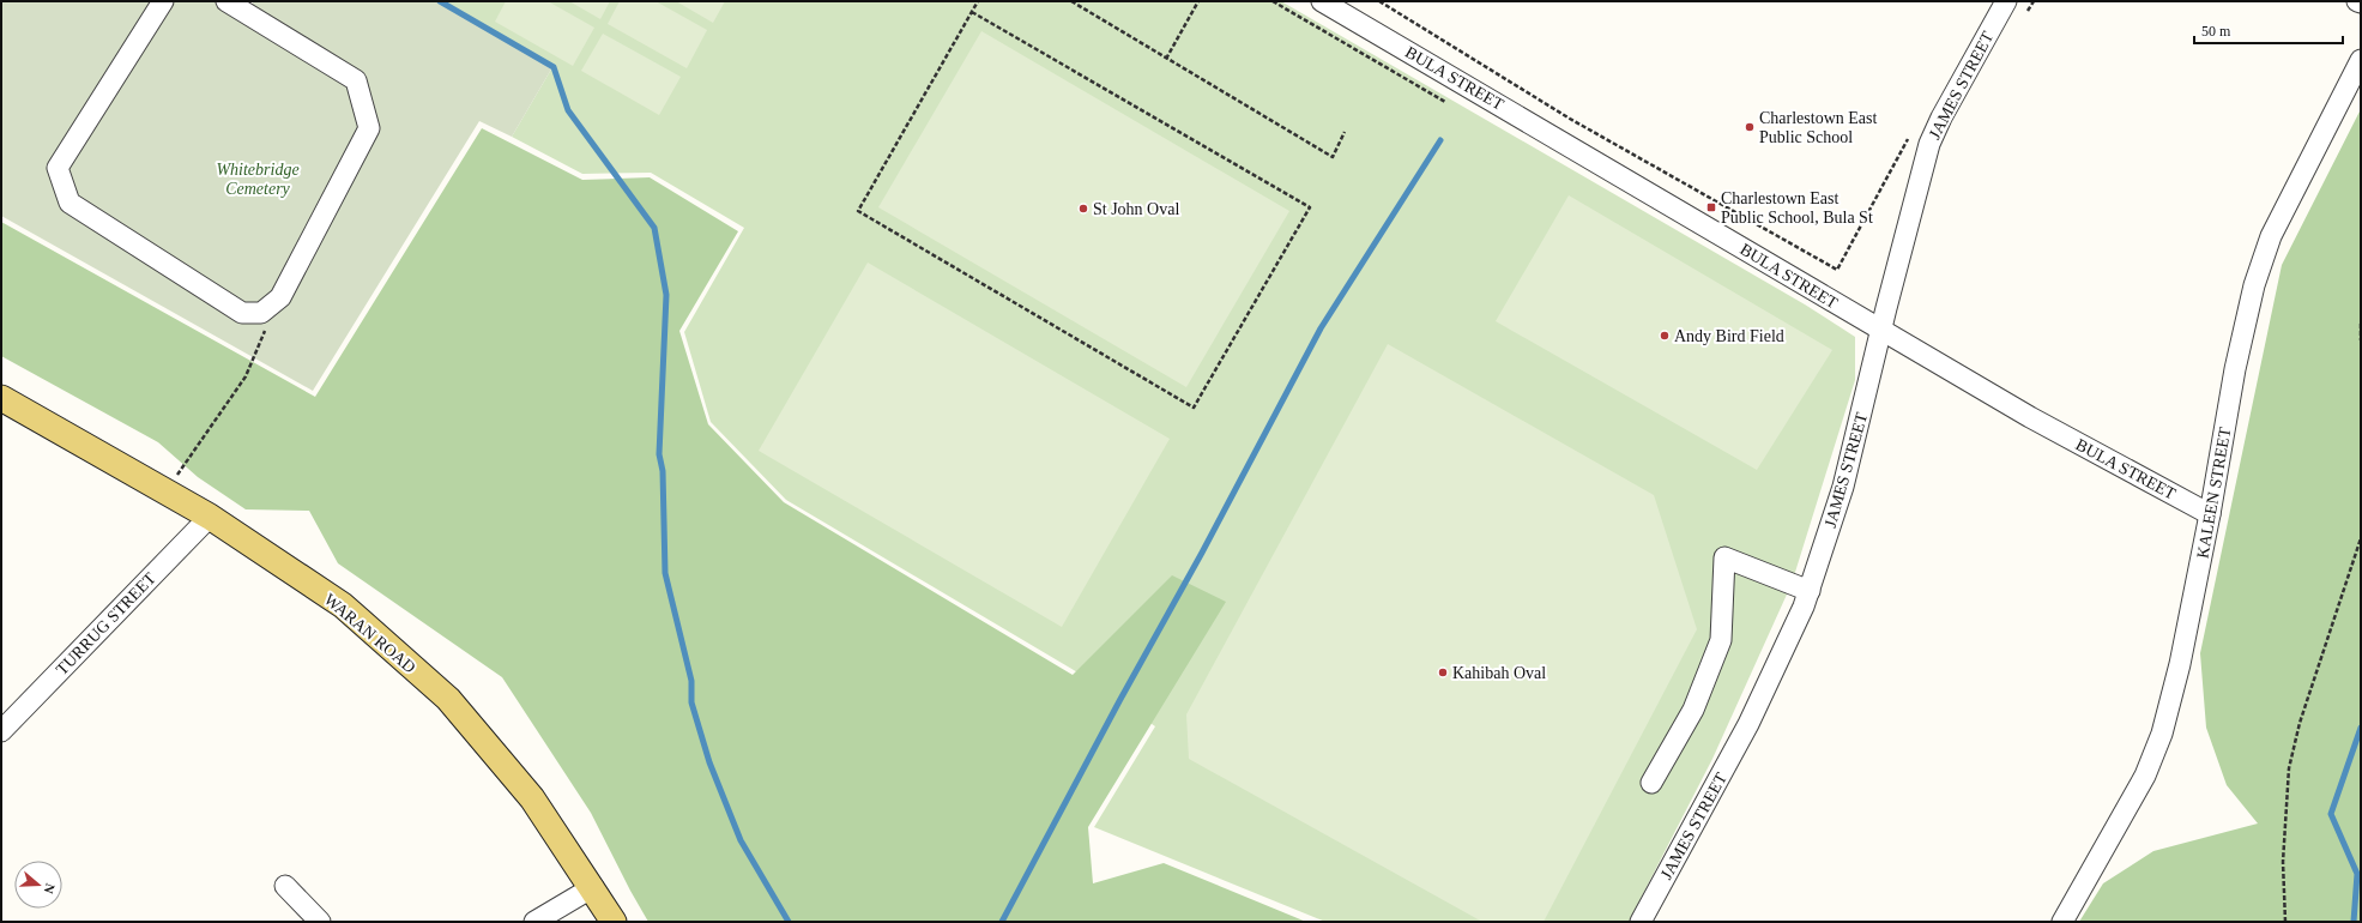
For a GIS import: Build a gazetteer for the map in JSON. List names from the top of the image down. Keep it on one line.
{"streets":{"main road":["WARAN ROAD"],"street":["BULA STREET","JAMES STREET","KALEEN STREET","TURRUG STREET"]},"crossings":[["BULA STREET","JAMES STREET"],["BULA STREET","KALEEN STREET"],["TURRUG STREET","WARAN ROAD"]],"parks":["Whitebridge Cemetery"],"places":{"other":["Charlestown East Public School","St John Oval","Andy Bird Field","Kahibah Oval"],"transit":["Charlestown East Public School, Bula St"]},"scale_bar":"50 m","north":"right"}
